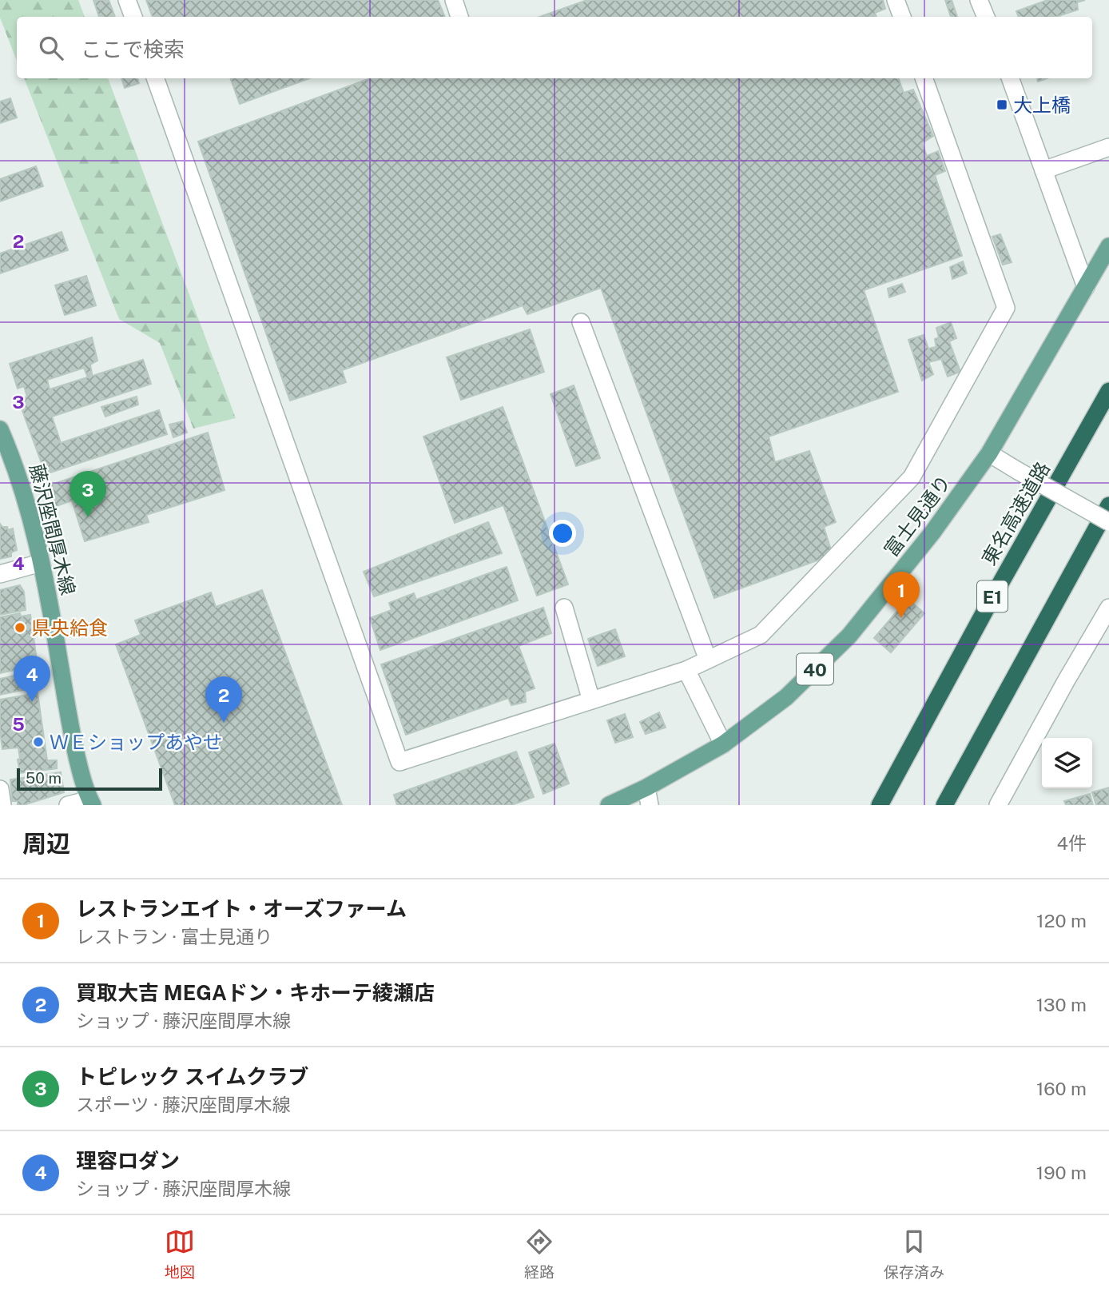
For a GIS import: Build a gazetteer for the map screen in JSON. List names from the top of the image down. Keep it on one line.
{"streets":{"highway":["東名高速道路","E1"],"main road":["富士見通り","藤沢座間厚木線","40"]},"places":{"transit":["大上橋"],"other":["県央給食","ＷＥショップあやせ"]},"scale_bar":"50 m","page":{"search":"ここで検索","pins":["3","1","4","2"],"scale":"50 m","heading":["周辺","4件"],"list":[{"mark":"1","name":"レストランエイト・オーズファーム","note":"レストラン · 富士見通り","value":"120 m"},{"mark":"2","name":"買取大吉 MEGAドン・キホーテ綾瀬店","note":"ショップ · 藤沢座間厚木線","value":"130 m"},{"mark":"3","name":"トピレック スイムクラブ","note":"スポーツ · 藤沢座間厚木線","value":"160 m"},{"mark":"4","name":"理容ロダン","note":"ショップ · 藤沢座間厚木線","value":"190 m"}],"nav":["地図","経路","保存済み"]},"grid":{"rows":["2","3","4","5"]}}
